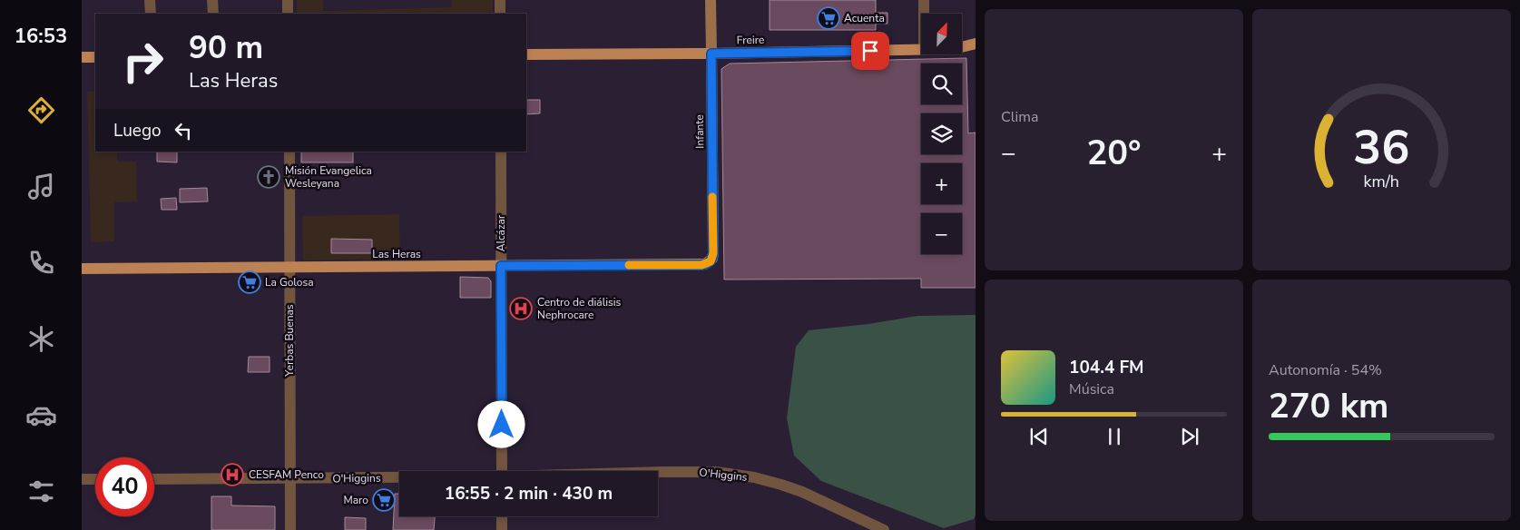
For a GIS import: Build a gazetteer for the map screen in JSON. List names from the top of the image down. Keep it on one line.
{"streets":{"main road":["Freire","Infante","Las Heras"],"street":["Alcázar","Yerbas Buenas","O'Higgins"]},"crossings":[["Freire","Infante"],["Infante","Las Heras"],["Alcázar","Las Heras"],["Las Heras","Yerbas Buenas"],["Yerbas Buenas","O'Higgins"]],"places":{"supermarket":["Acuenta","La Golosa","Maro"],"church":["Misión Evangelica Wesleyana"],"hospital":["Centro de diálisis Nephrocare","CESFAM Penco"]},"north":"top right","page":{"tabs":"16:53","tile":["Clima",["Autonomía · 54%","270 km"]],"map_buttons":["+","−"],"turn":["90 m","Las Heras"],"then":"Luego","heat":["−","20°","+"],"song":["104.4 FM","Música"],"limit":"40","trip":"16:55 · 2 min · 430 m","gauge":["36","km/h"]}}
